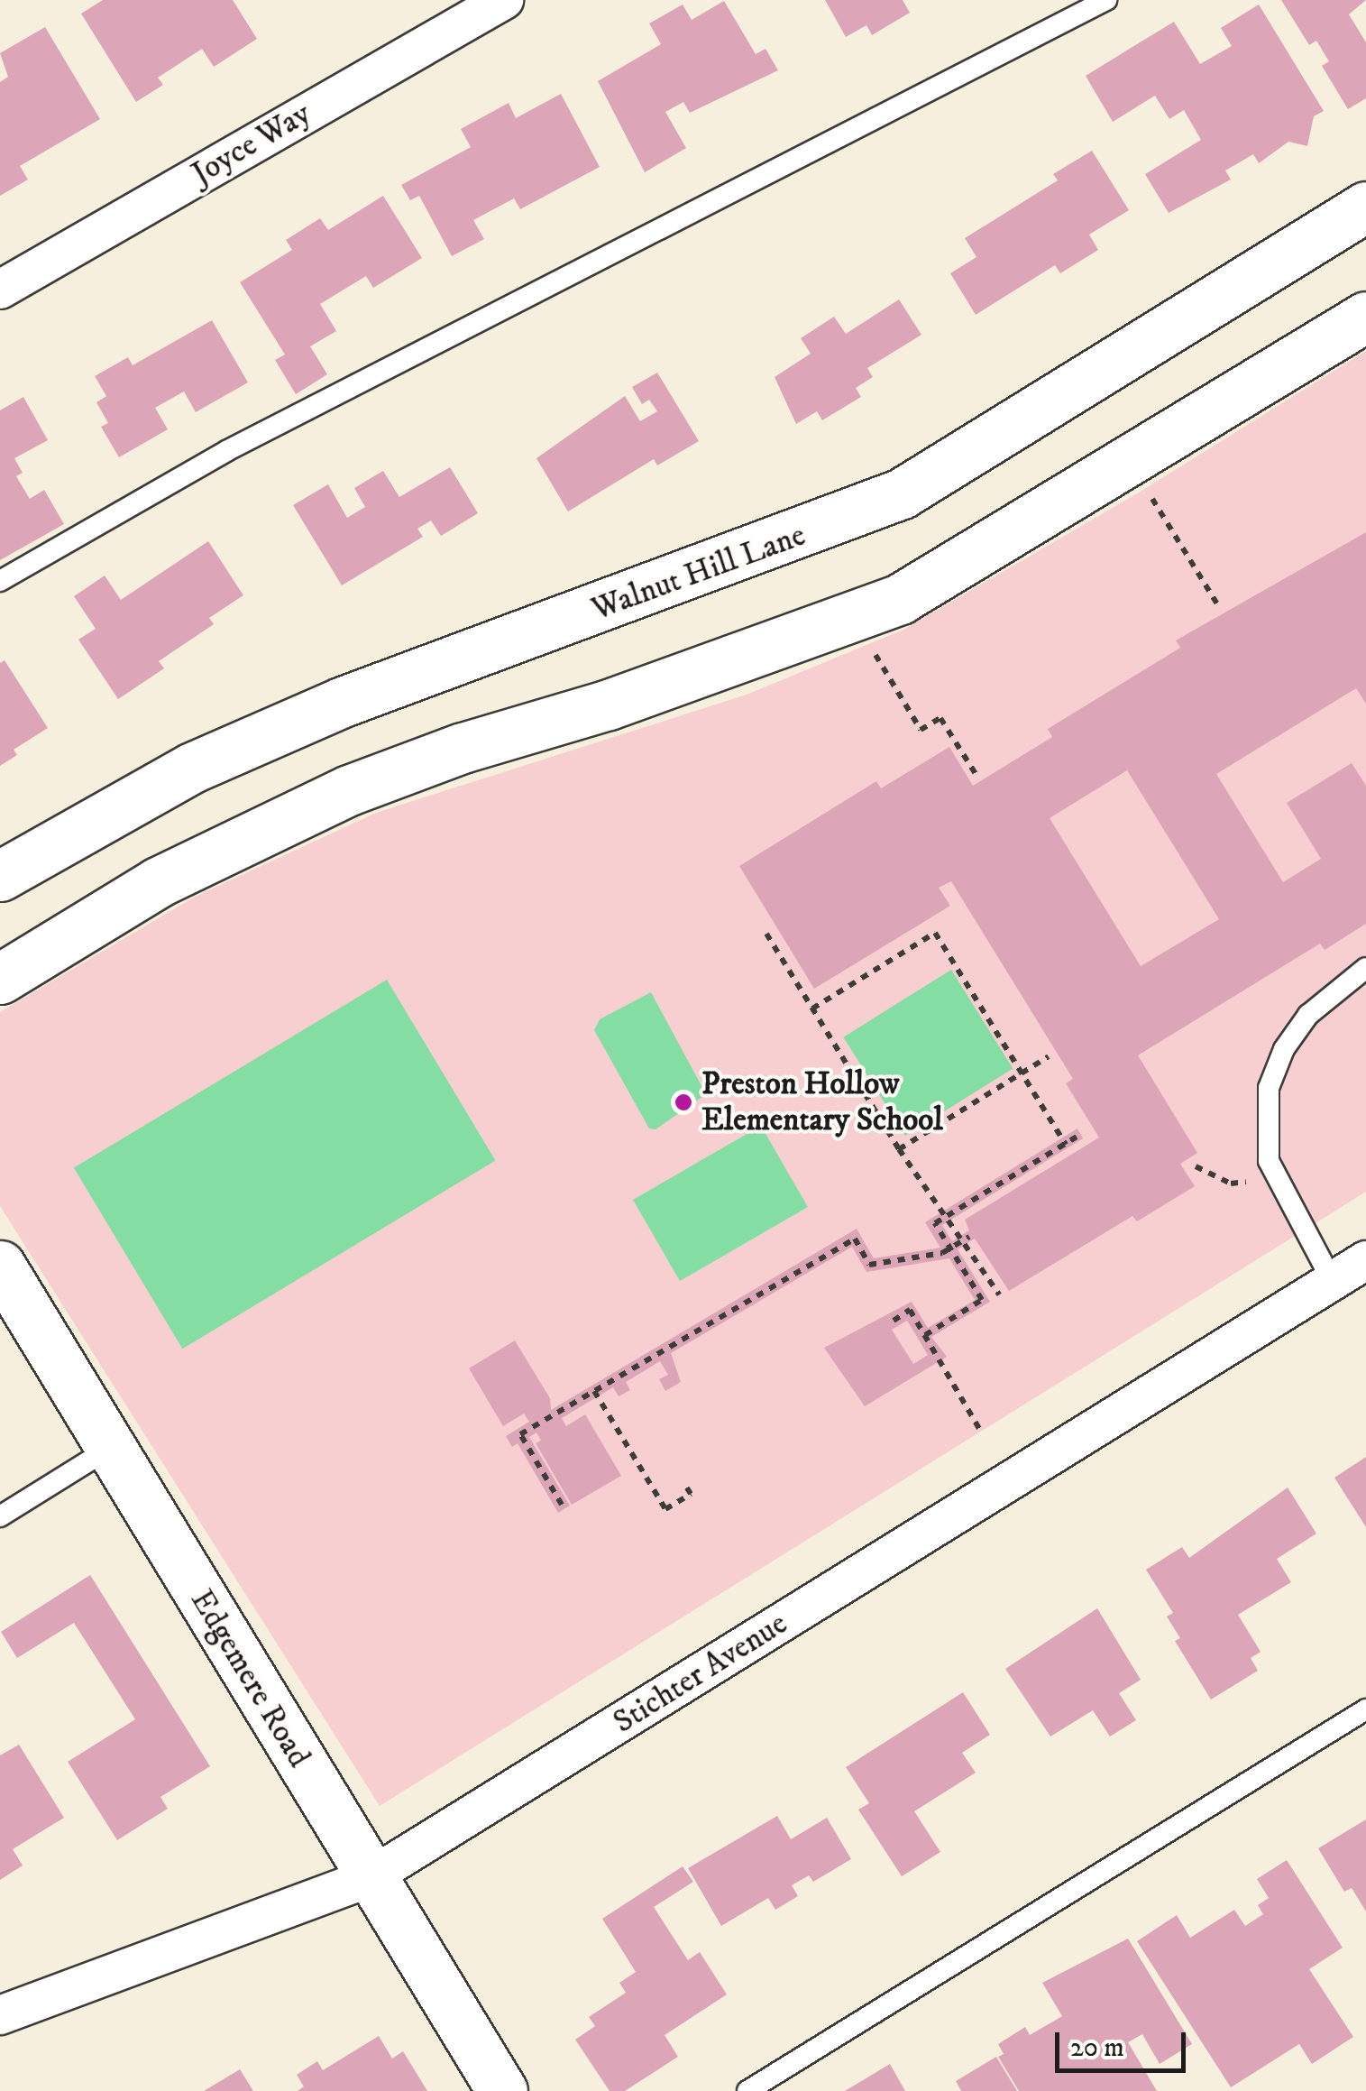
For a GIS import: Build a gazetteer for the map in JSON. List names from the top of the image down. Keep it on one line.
{"streets":{"main road":["Walnut Hill Lane","Edgemere Road"],"street":["Joyce Way","Stichter Avenue"]},"crossings":[["Stichter Avenue","Edgemere Road"]],"places":["Preston Hollow Elementary School"],"scale_bar":"20 m"}
